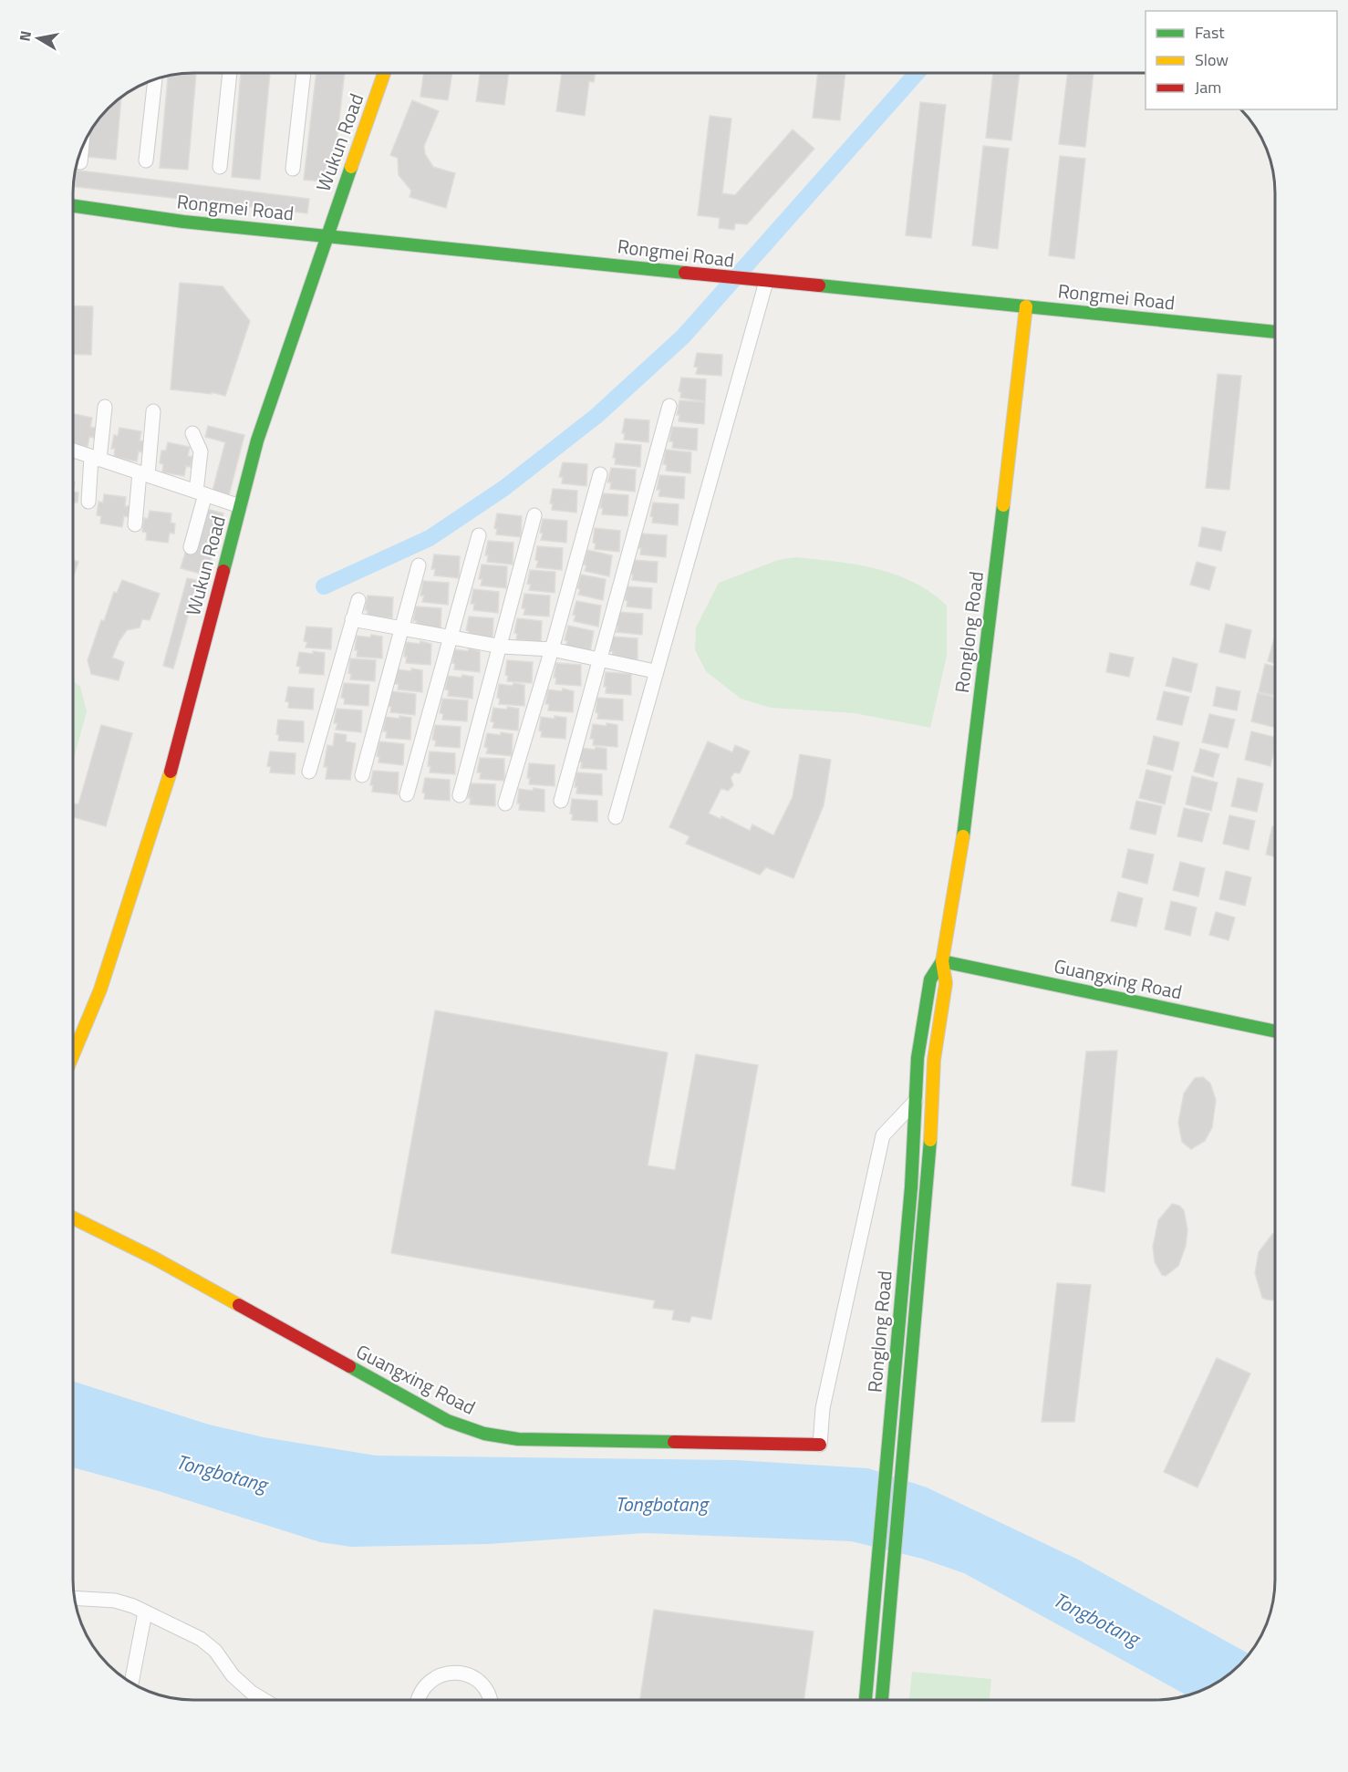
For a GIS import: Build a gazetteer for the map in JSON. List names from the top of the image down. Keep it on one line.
{"streets":{"street":["Wukun Road","Rongmei Road","Ronglong Road","Guangxing Road"]},"crossings":[["Wukun Road","Rongmei Road"],["Rongmei Road","Ronglong Road"],["Ronglong Road","Guangxing Road"]],"water":["Tongbotang"],"legend":["Fast","Slow","Jam"],"north":"left"}
